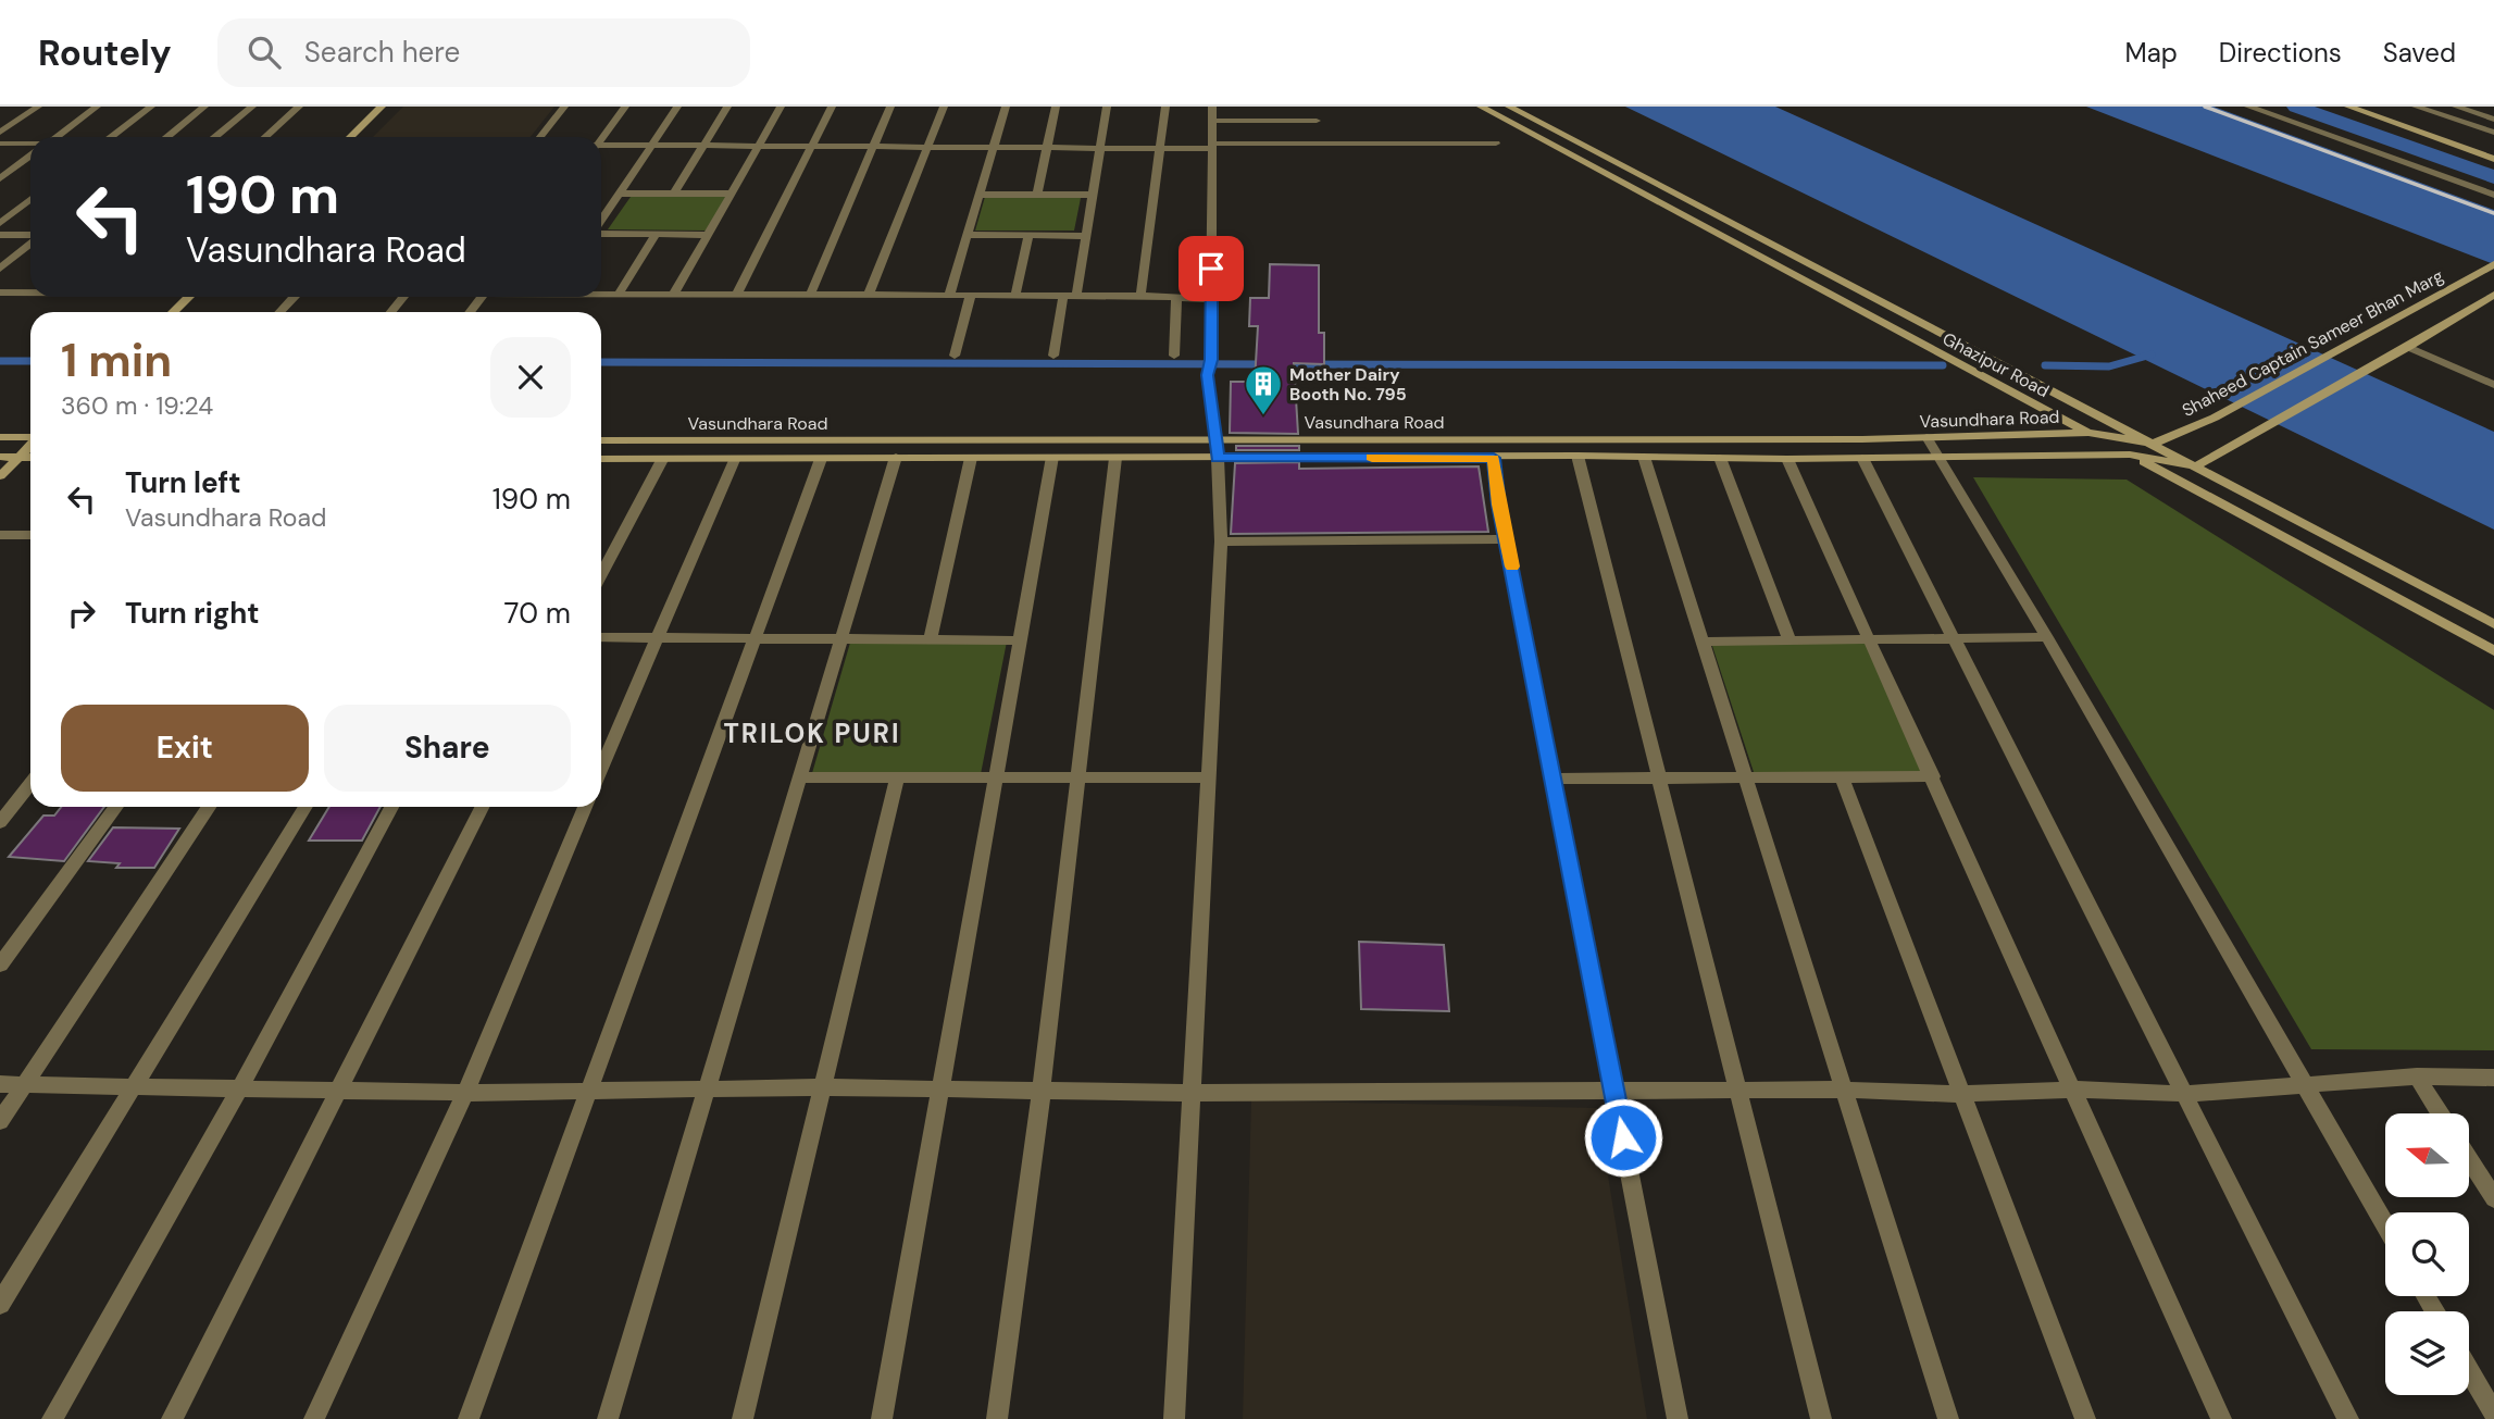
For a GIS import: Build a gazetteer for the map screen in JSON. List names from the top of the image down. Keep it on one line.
{"streets":{"street":["Shaheed Captain Sameer Bhan Marg","Ghazipur Road","Vasundhara Road"]},"crossings":[["Shaheed Captain Sameer Bhan Marg","Ghazipur Road"],["Shaheed Captain Sameer Bhan Marg","Vasundhara Road"],["Ghazipur Road","Vasundhara Road"]],"districts":["TRILOK PURI"],"places":{"building":["Mother Dairy Booth No. 795"]},"north":"left","page":{"header":"Routely","search":"Search here","nav":["Map","Directions","Saved"],"turn":["190 m","Vasundhara Road"],"heading":["1 min","360 m · 19:24"],"list":[{"name":"Turn left","note":"Vasundhara Road","value":"190 m"},{"name":"Turn right","value":"70 m"}],"buttons":["Exit","Share"]}}
